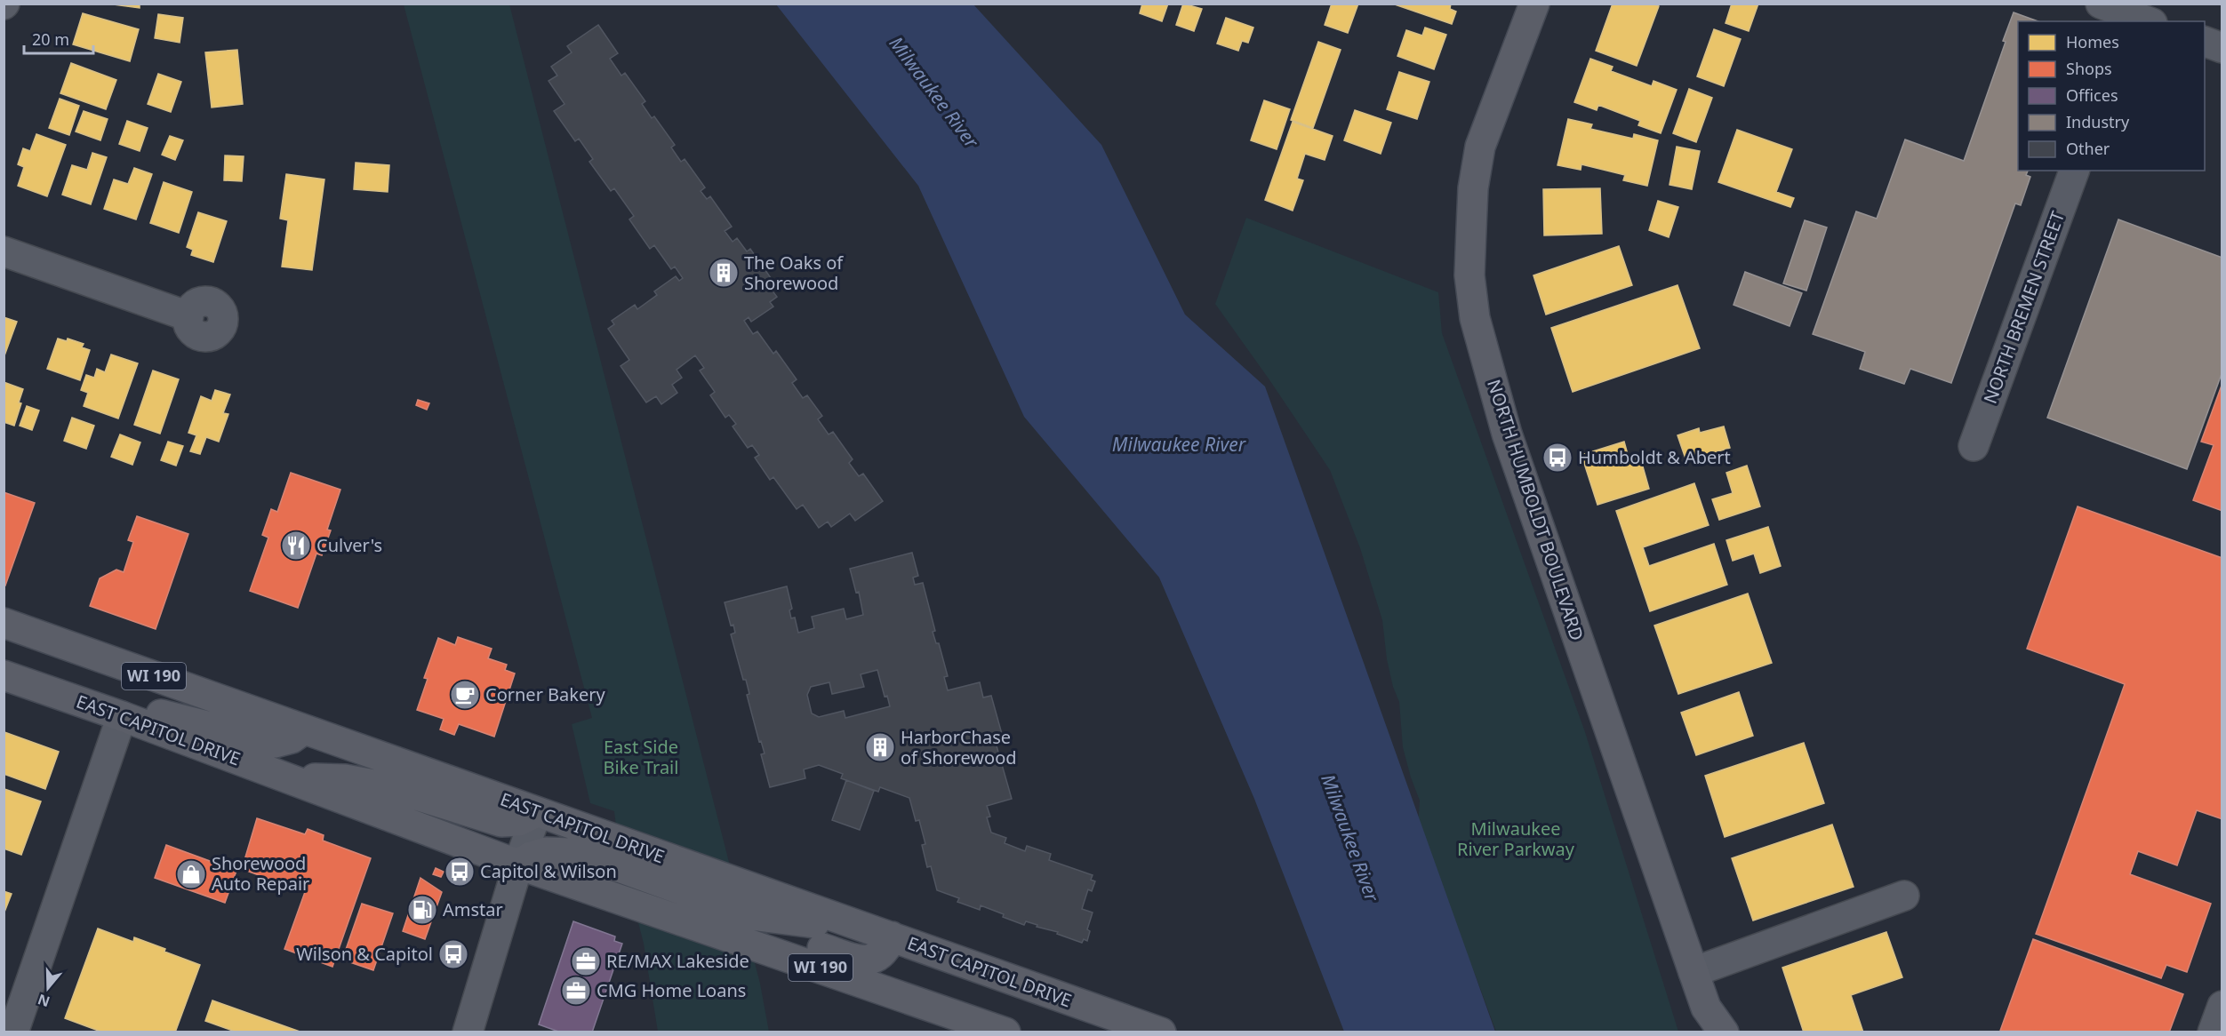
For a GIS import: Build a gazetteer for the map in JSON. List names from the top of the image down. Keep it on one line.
{"streets":{"main road":["NORTH HUMBOLDT BOULEVARD","WI 190","EAST CAPITOL DRIVE"],"street":["NORTH BREMEN STREET"]},"water":["Milwaukee River"],"parks":["East Side Bike Trail","Milwaukee River Parkway"],"places":{"building":["The Oaks of Shorewood","HarborChase of Shorewood"],"bus stop":["Humboldt & Abert","Capitol & Wilson","Wilson & Capitol"],"restaurant":["Culver's"],"cafe":["Corner Bakery"],"shop":["Shorewood Auto Repair"],"fuel station":["Amstar"],"office":["RE/MAX Lakeside","CMG Home Loans"]},"legend":["Homes","Shops","Offices","Industry","Other"],"scale_bar":"20 m","north":"bottom"}
